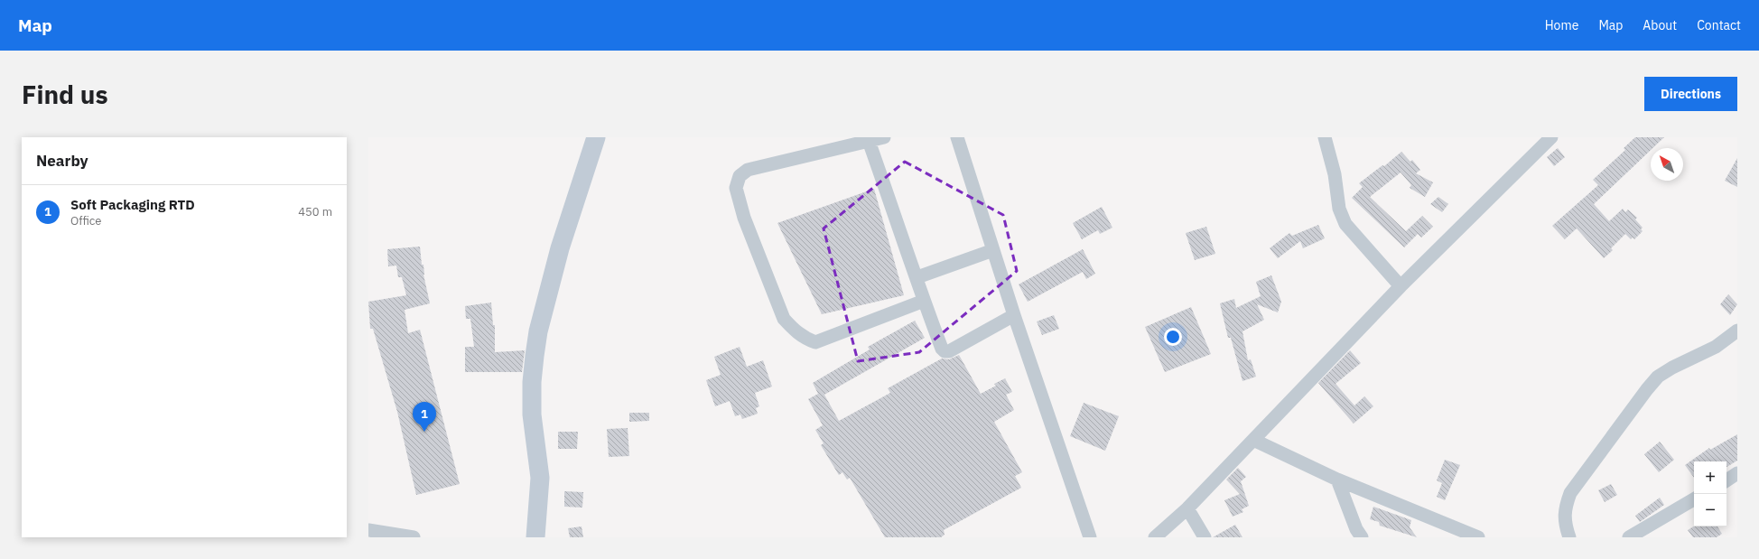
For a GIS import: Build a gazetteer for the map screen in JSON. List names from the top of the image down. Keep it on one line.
{"north":"top left","page":{"header":"Map","nav":["Home","Map","About","Contact"],"buttons":"Directions","title":"Find us","heading":"Nearby","list":[{"mark":"1","name":"Soft Packaging RTD","note":"Office","value":"450 m"}],"pins":"1","map_buttons":["+","−"]}}
